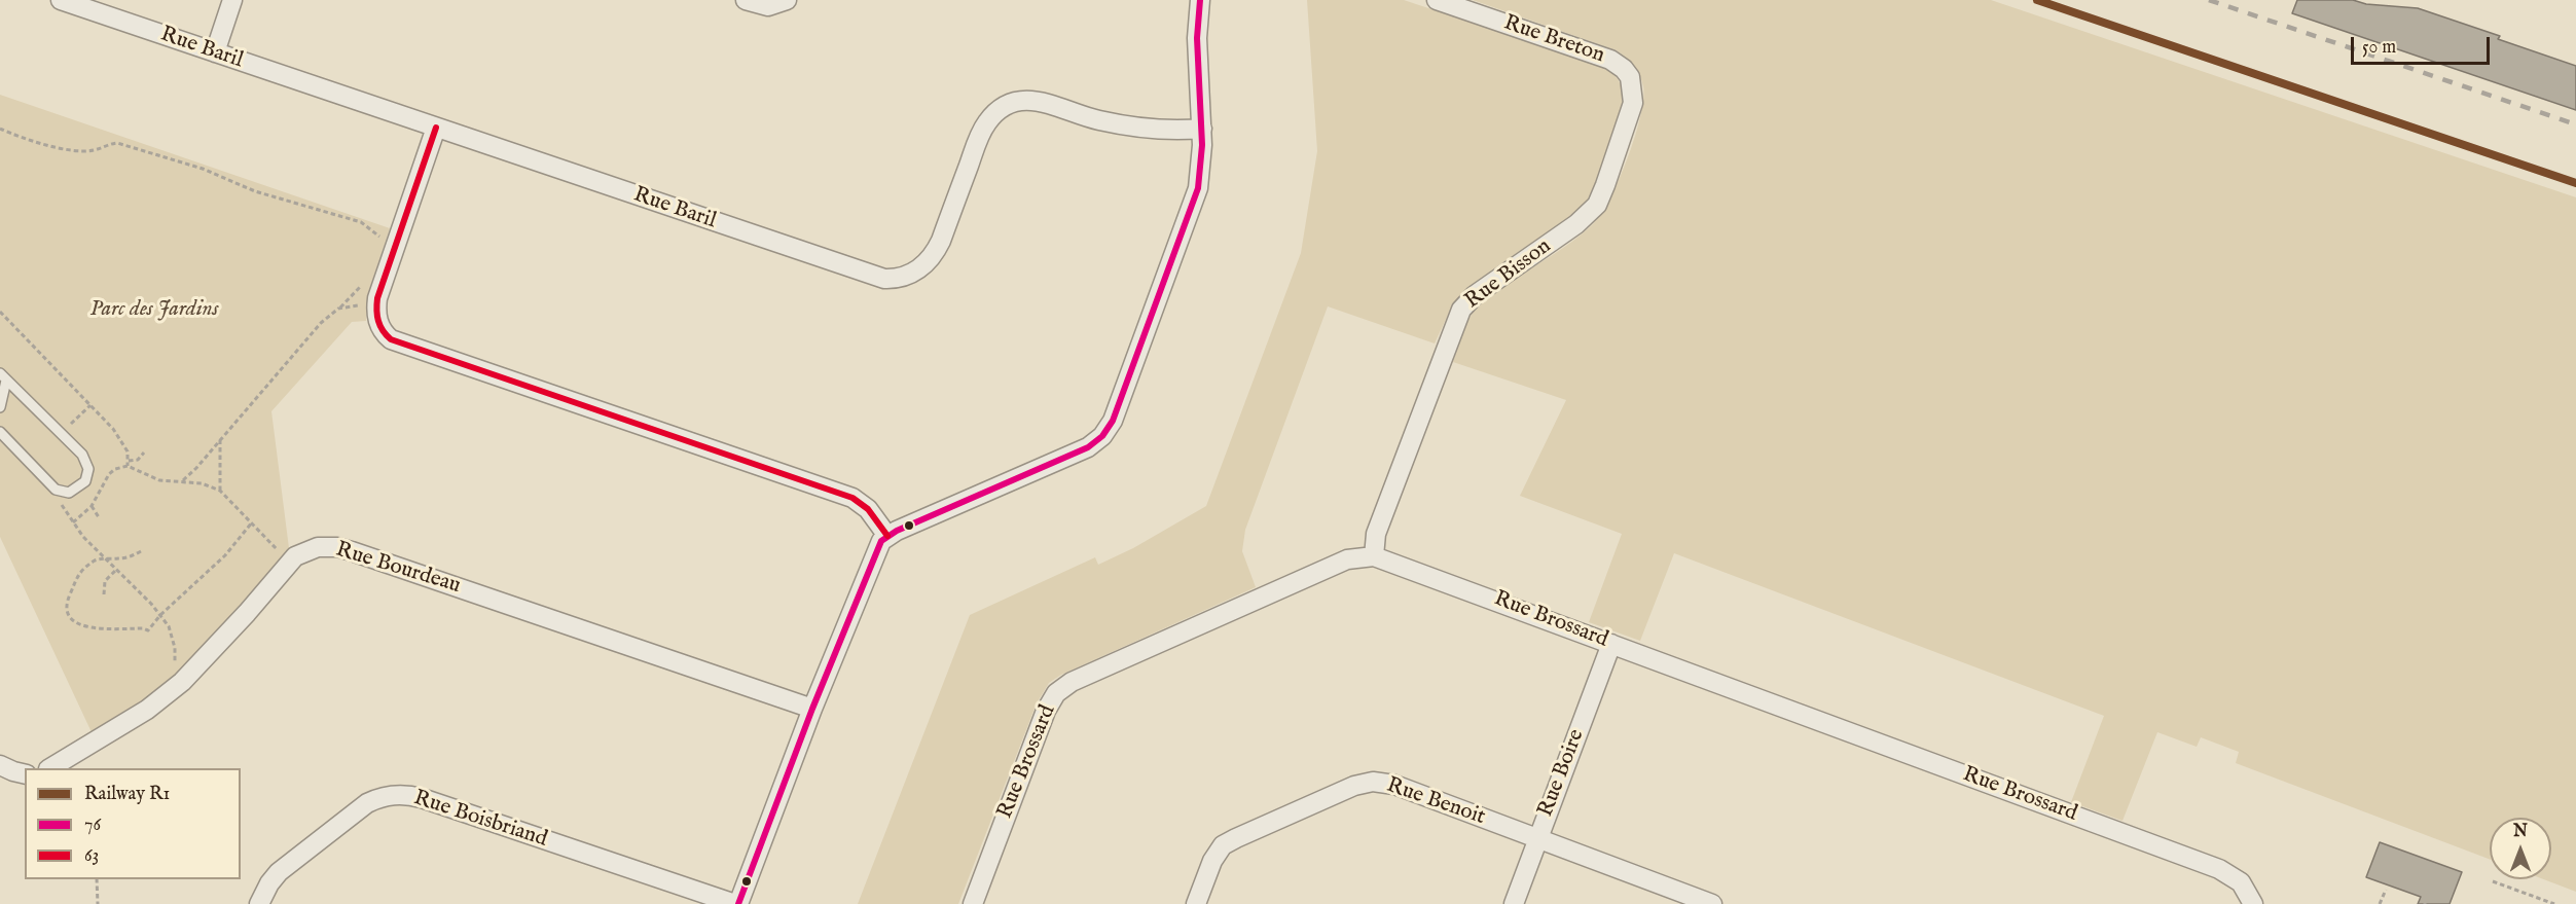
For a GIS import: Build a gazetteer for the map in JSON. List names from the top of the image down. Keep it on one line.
{"streets":{"street":["Rue Breton","Rue Baril","Rue Bisson","Rue Bourdeau","Rue Brossard","Rue Boire","Rue Benoit","Rue Boisbriand"]},"crossings":[["Rue Breton","Rue Bisson"],["Rue Bisson","Rue Brossard"],["Rue Brossard","Rue Boire"],["Rue Boire","Rue Benoit"]],"parks":["Parc des Jardins"],"lines":["rail line R1","transit line 76","transit line 63"],"legend":["Railway R1","76","63"],"scale_bar":"50 m","north":"top"}
